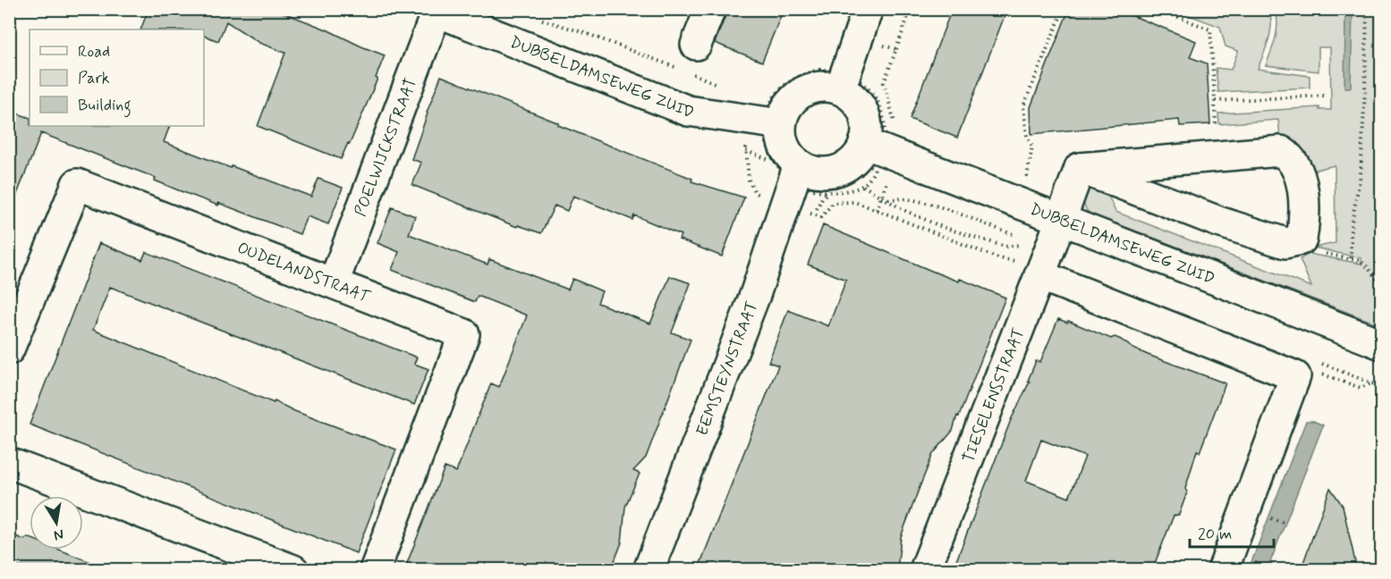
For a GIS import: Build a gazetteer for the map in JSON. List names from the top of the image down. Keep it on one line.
{"streets":{"street":["DUBBELDAMSEWEG ZUID","POELWIJCKSTRAAT","OUDELANDSTRAAT","EEMSTEYNSTRAAT","TIESELENSSTRAAT"]},"crossings":[["DUBBELDAMSEWEG ZUID","POELWIJCKSTRAAT"],["DUBBELDAMSEWEG ZUID","TIESELENSSTRAAT"],["POELWIJCKSTRAAT","OUDELANDSTRAAT"]],"legend":["Road","Park","Building"],"scale_bar":"20 m","north":"bottom"}
